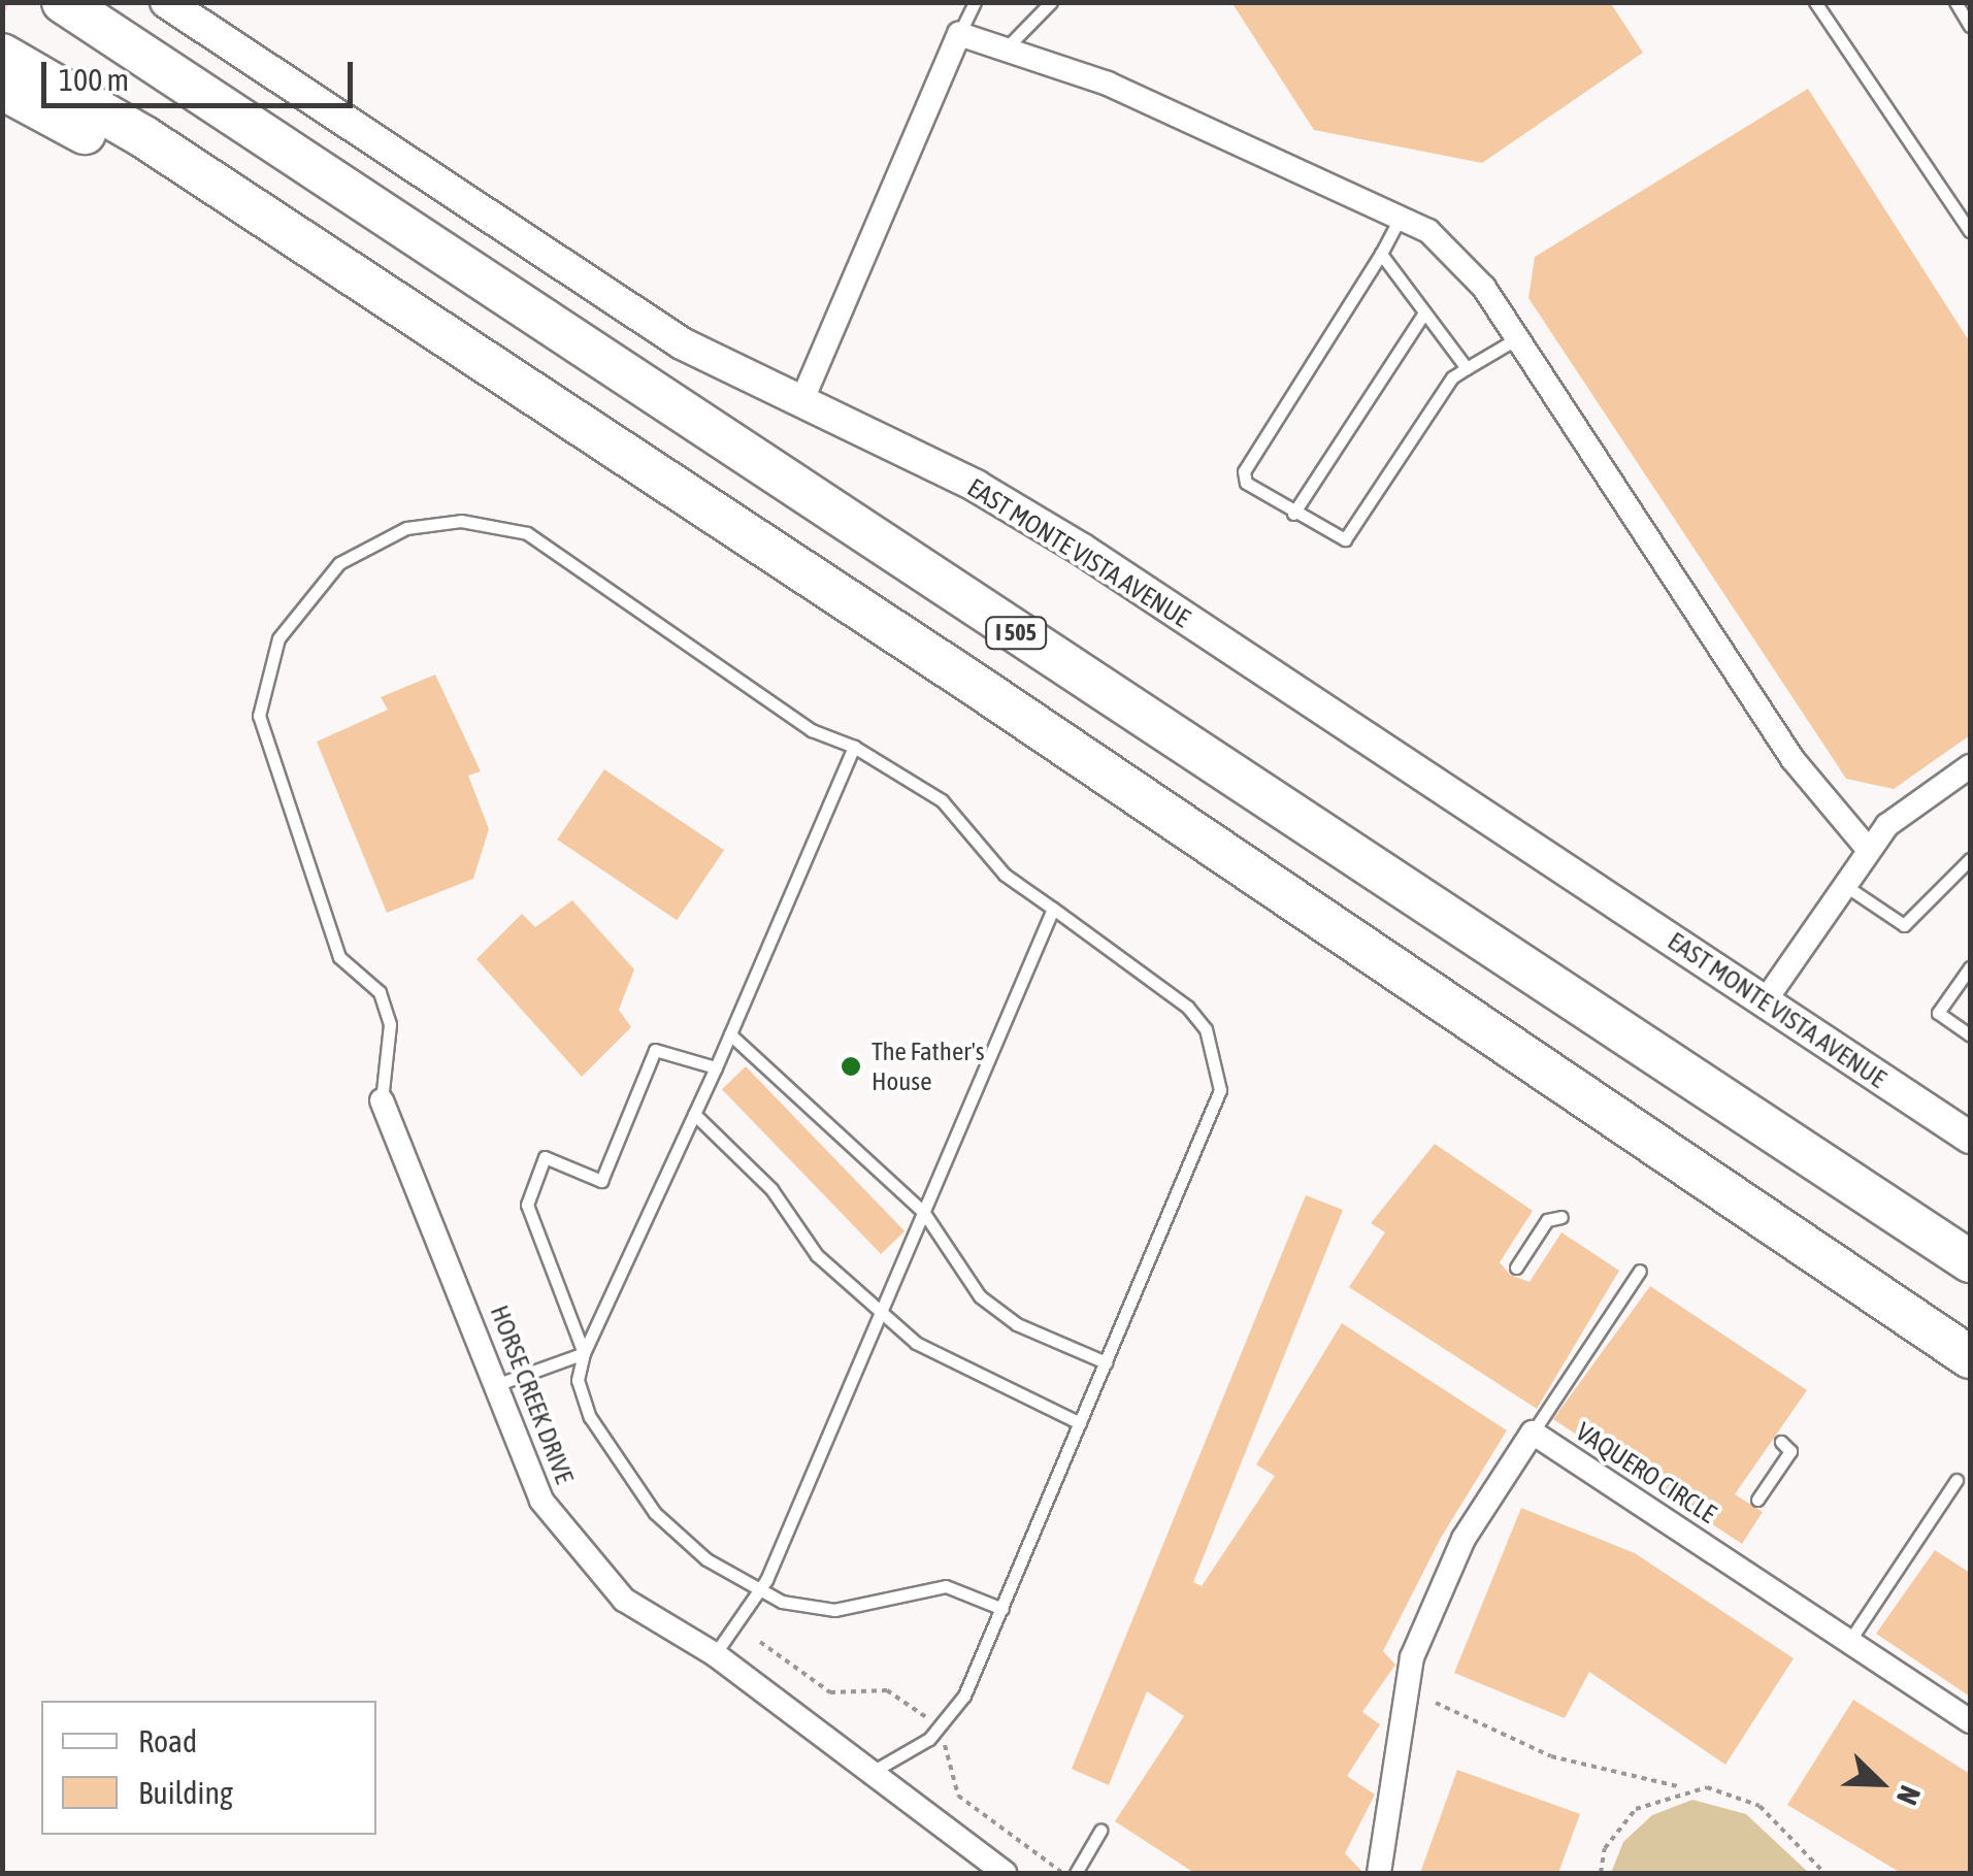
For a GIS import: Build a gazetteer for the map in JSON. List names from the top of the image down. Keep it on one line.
{"streets":{"highway":["I 505"],"street":["EAST MONTE VISTA AVENUE","HORSE CREEK DRIVE","VAQUERO CIRCLE"]},"places":["The Father's House"],"legend":["Road","Building"],"scale_bar":"100 m","north":"bottom right"}
